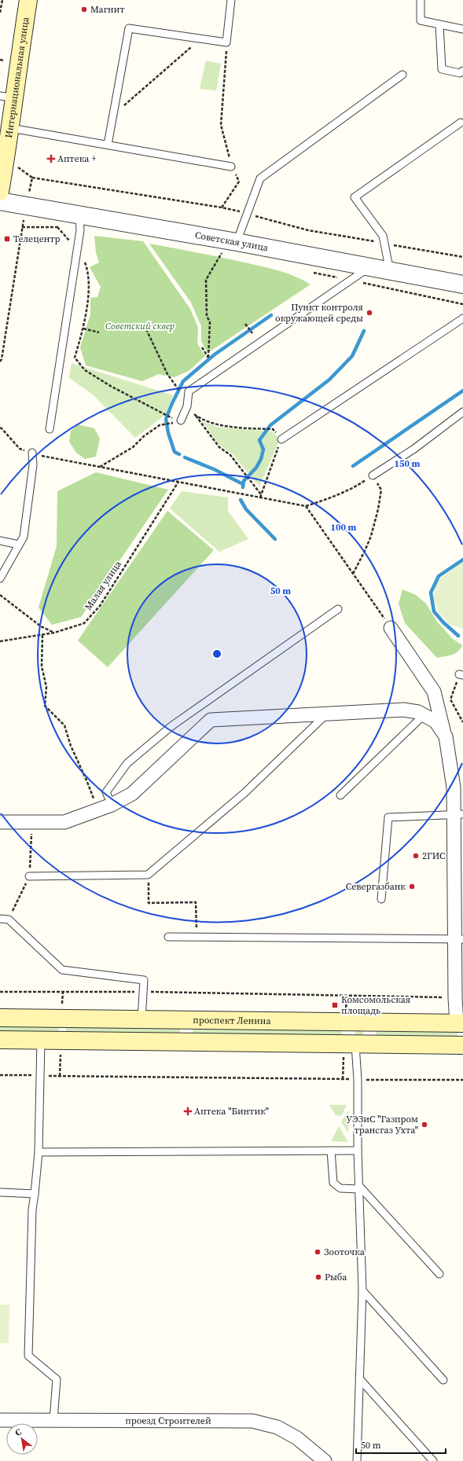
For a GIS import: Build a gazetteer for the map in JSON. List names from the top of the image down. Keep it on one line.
{"streets":{"main road":["Интернациональная улица","проспект Ленина"],"street":["Советская улица","проезд Строителей"],"path":["Малая улица"]},"parks":["Советский сквер"],"places":{"other":["Магнит","Пункт контроля окружающей среды","2ГИС","Севергазбанк","УЭЗиС \"Газпром трансгаз Ухта\"","Зооточка","Рыба"],"health":["Аптека +","Аптека \"Бинтик\""],"transit":["Телецентр","Комсомольская площадь"]},"scale_bar":"50 m","north":"top left","rings":["150 m","100 m","50 m"]}
